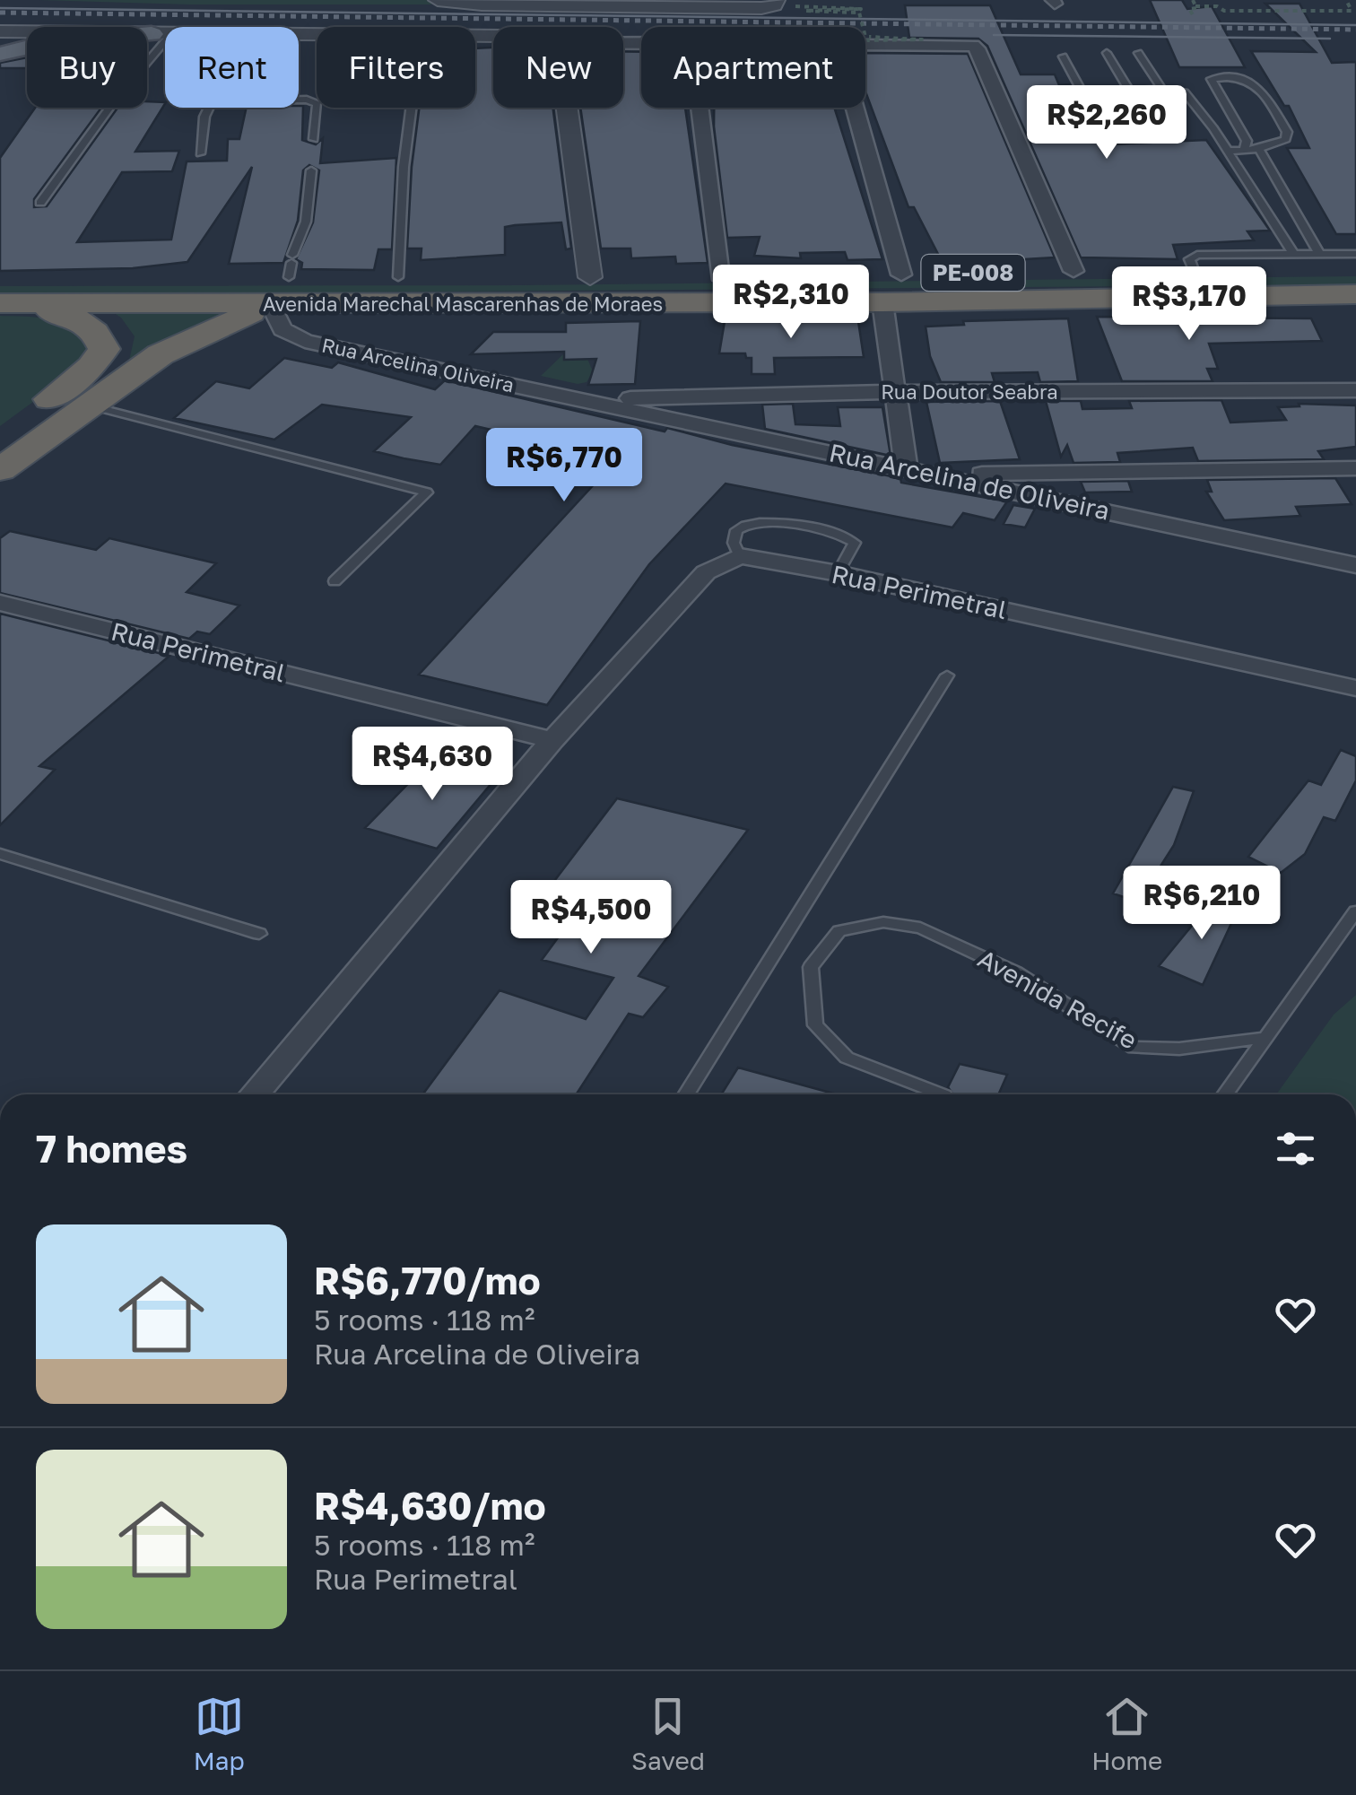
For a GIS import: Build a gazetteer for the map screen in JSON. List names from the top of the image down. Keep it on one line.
{"streets":{"highway":["PE-008","Avenida Marechal Mascarenhas de Moraes"],"street":["Rua Arcelina Oliveira","Rua Doutor Seabra","Rua Arcelina de Oliveira","Rua Perimetral"],"lane":["Avenida Recife"]},"crossings":[["Avenida Marechal Mascarenhas de Moraes","Rua Arcelina Oliveira"],["Rua Arcelina Oliveira","Rua Doutor Seabra"],["Rua Arcelina Oliveira","Rua Arcelina de Oliveira"],["Rua Doutor Seabra","Rua Arcelina de Oliveira"]],"page":{"chip":["Buy","Rent","Filters","New","Apartment"],"price":["R$2,260","R$2,310","R$3,170","R$6,770","R$4,630","R$6,210","R$4,500"],"heading":"7 homes","list":[{"name":"R$6,770/mo","note":"5 rooms · 118 m² · Rua Arcelina de Oliveira"},{"name":"R$4,630/mo","note":"5 rooms · 118 m² · Rua Perimetral"}],"tabs":["Map","Saved","Home"]}}
